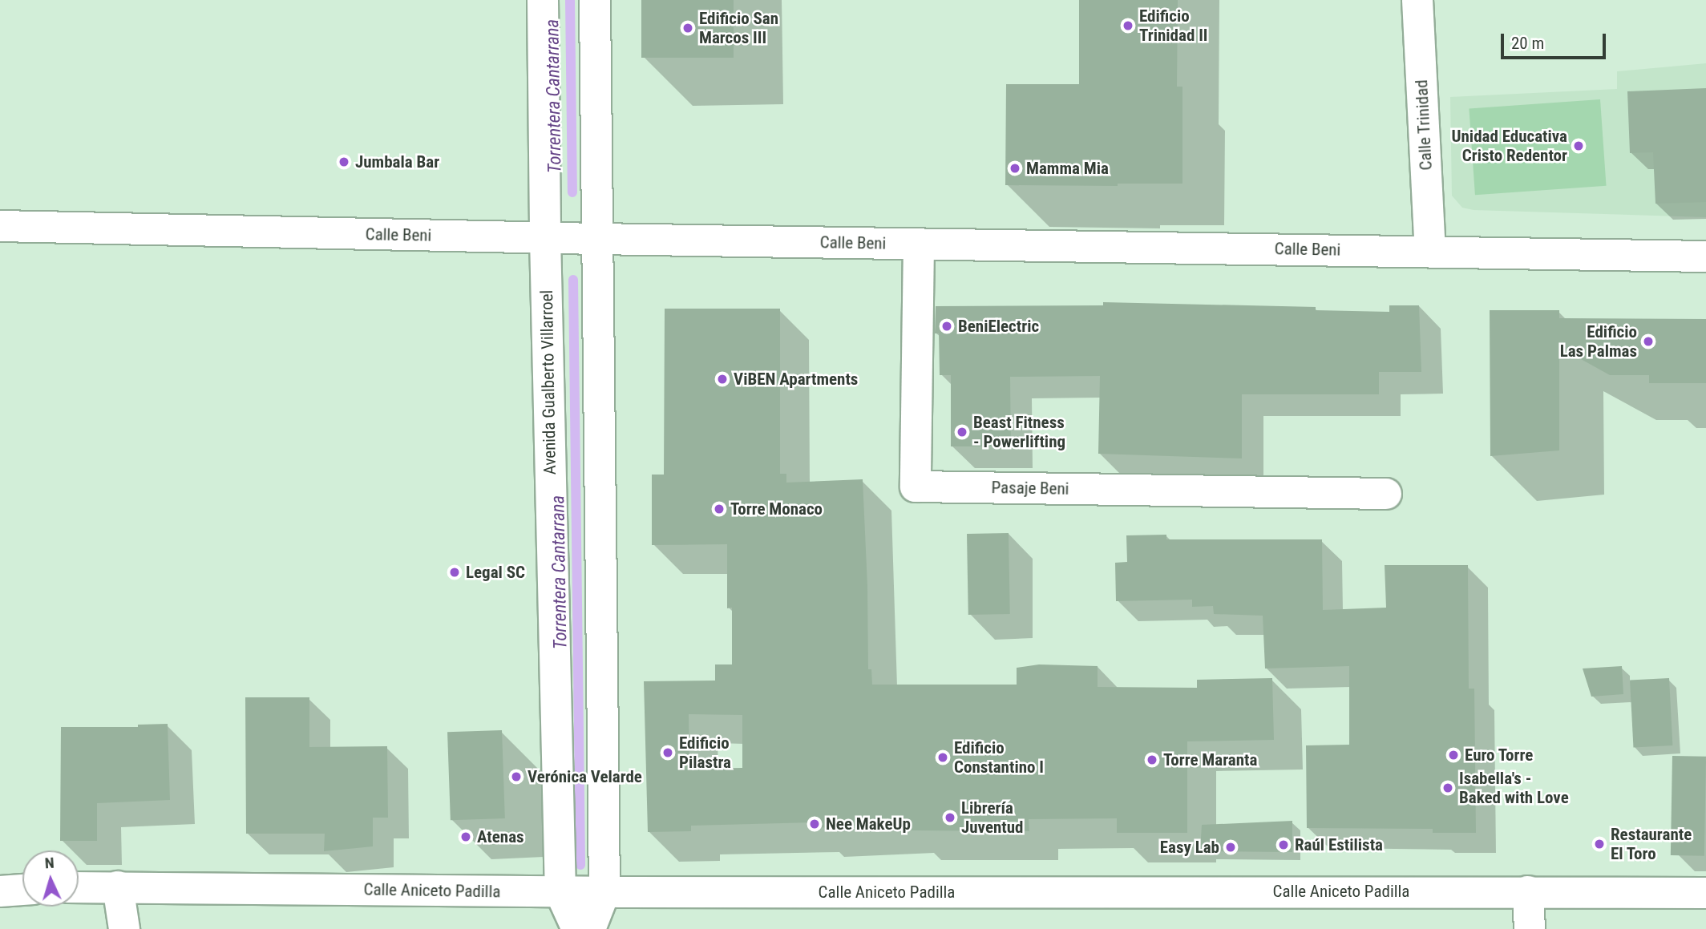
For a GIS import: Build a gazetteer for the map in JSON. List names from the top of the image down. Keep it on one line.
{"streets":{"main road":["Calle Trinidad","Calle Beni","Avenida Gualberto Villarroel","Pasaje Beni","Calle Aniceto Padilla"]},"crossings":[["Calle Trinidad","Calle Beni"],["Calle Beni","Avenida Gualberto Villarroel"],["Calle Beni","Pasaje Beni"],["Avenida Gualberto Villarroel","Calle Aniceto Padilla"]],"water":["Torrentera Cantarrana"],"places":["Edificio Trinidad II","Edificio San Marcos III","Unidad Educativa Cristo Redentor","Jumbala Bar","Mamma Mia","BeniElectric","Edificio Las Palmas","ViBEN Apartments","Beast Fitness - Powerlifting","Torre Monaco","Legal SC","Edificio Pilastra","Euro Torre","Edificio Constantino I","Torre Maranta","Verónica Velarde","Isabella's - Baked with Love","Librería Juventud","Nee MakeUp","Atenas","Restaurante El Toro","Raúl Estilista","Easy Lab"],"scale_bar":"20 m","north":"top"}
